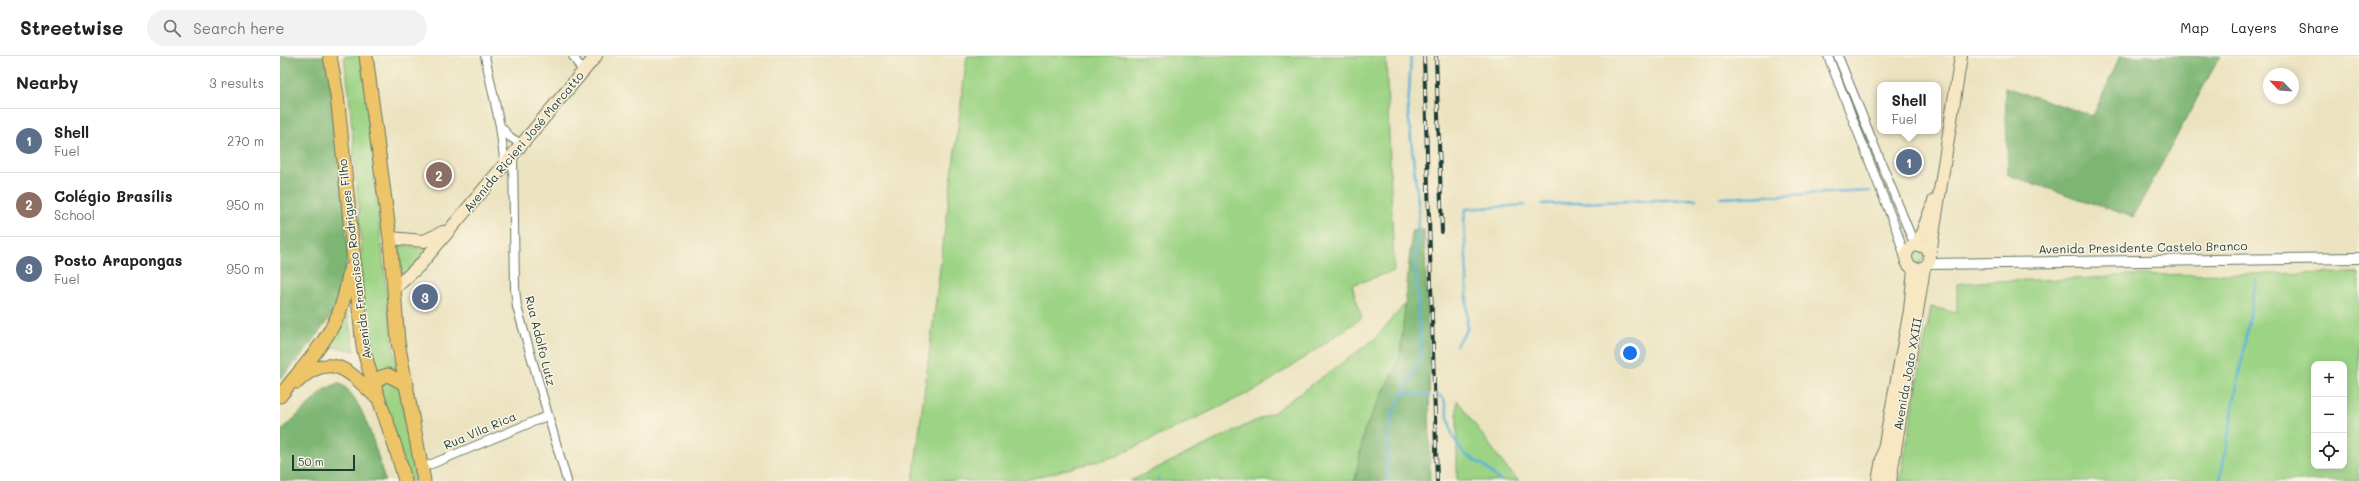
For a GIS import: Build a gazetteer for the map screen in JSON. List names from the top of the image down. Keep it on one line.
{"streets":{"main road":["Avenida Ricieri José Marcatto","Avenida Francisco Rodrigues Filho","Avenida João XXIII"],"street":["Avenida Presidente Castelo Branco","Rua Adolfo Lutz","Rua Vila Rica"]},"crossings":[["Avenida Ricieri José Marcatto","Rua Adolfo Lutz"],["Avenida Presidente Castelo Branco","Avenida João XXIII"],["Rua Adolfo Lutz","Rua Vila Rica"]],"scale_bar":"50 m","north":"top left","page":{"header":"Streetwise","search":"Search here","nav":["Map","Layers","Share"],"heading":["Nearby","3 results"],"popup":["Shell","Fuel"],"list":[{"mark":"1","name":"Shell","note":"Fuel","value":"270 m"},{"mark":"2","name":"Colégio Brasílis","note":"School","value":"950 m"},{"mark":"3","name":"Posto Arapongas","note":"Fuel","value":"950 m"}],"pins":["1","2","3"],"map_buttons":["+","−"],"scale":"50 m"}}
